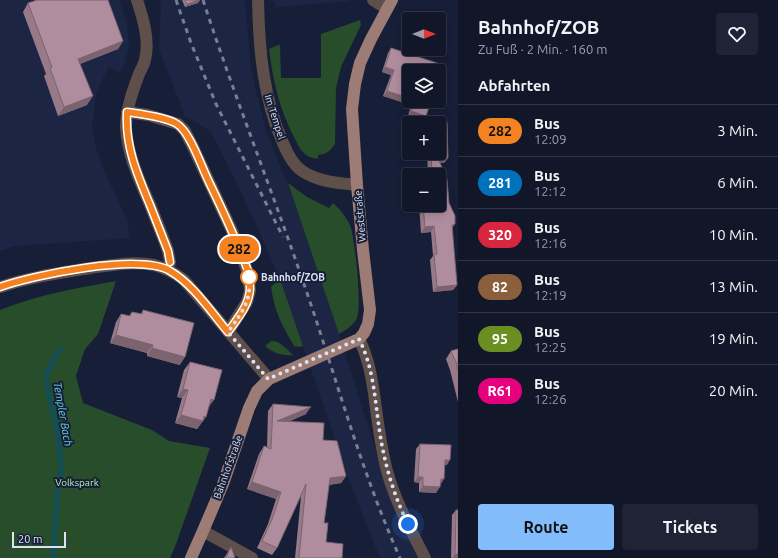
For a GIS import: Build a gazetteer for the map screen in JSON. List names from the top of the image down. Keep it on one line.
{"streets":{"main road":["Weststraße","Bahnhofstraße"],"street":["Im Tempel"]},"crossings":[["Im Tempel","Weststraße"]],"water":["Templer Bach"],"parks":["Volkspark"],"places":["Bahnhof/ZOB"],"lines":["bus line 282"],"scale_bar":"20 m","north":"right","page":{"on_map":"282","heading":[["Bahnhof/ZOB","Zu Fuß · 2 Min. · 160 m"],"Abfahrten"],"map_buttons":["+","−"],"list":[{"mark":"282","name":"Bus","note":"12:09","value":"3 Min."},{"mark":"281","name":"Bus","note":"12:12","value":"6 Min."},{"mark":"320","name":"Bus","note":"12:16","value":"10 Min."},{"mark":"82","name":"Bus","note":"12:19","value":"13 Min."},{"mark":"95","name":"Bus","note":"12:25","value":"19 Min."},{"mark":"R61","name":"Bus","note":"12:26","value":"20 Min."}],"buttons":["Route","Tickets"],"scale":"20 m"}}
